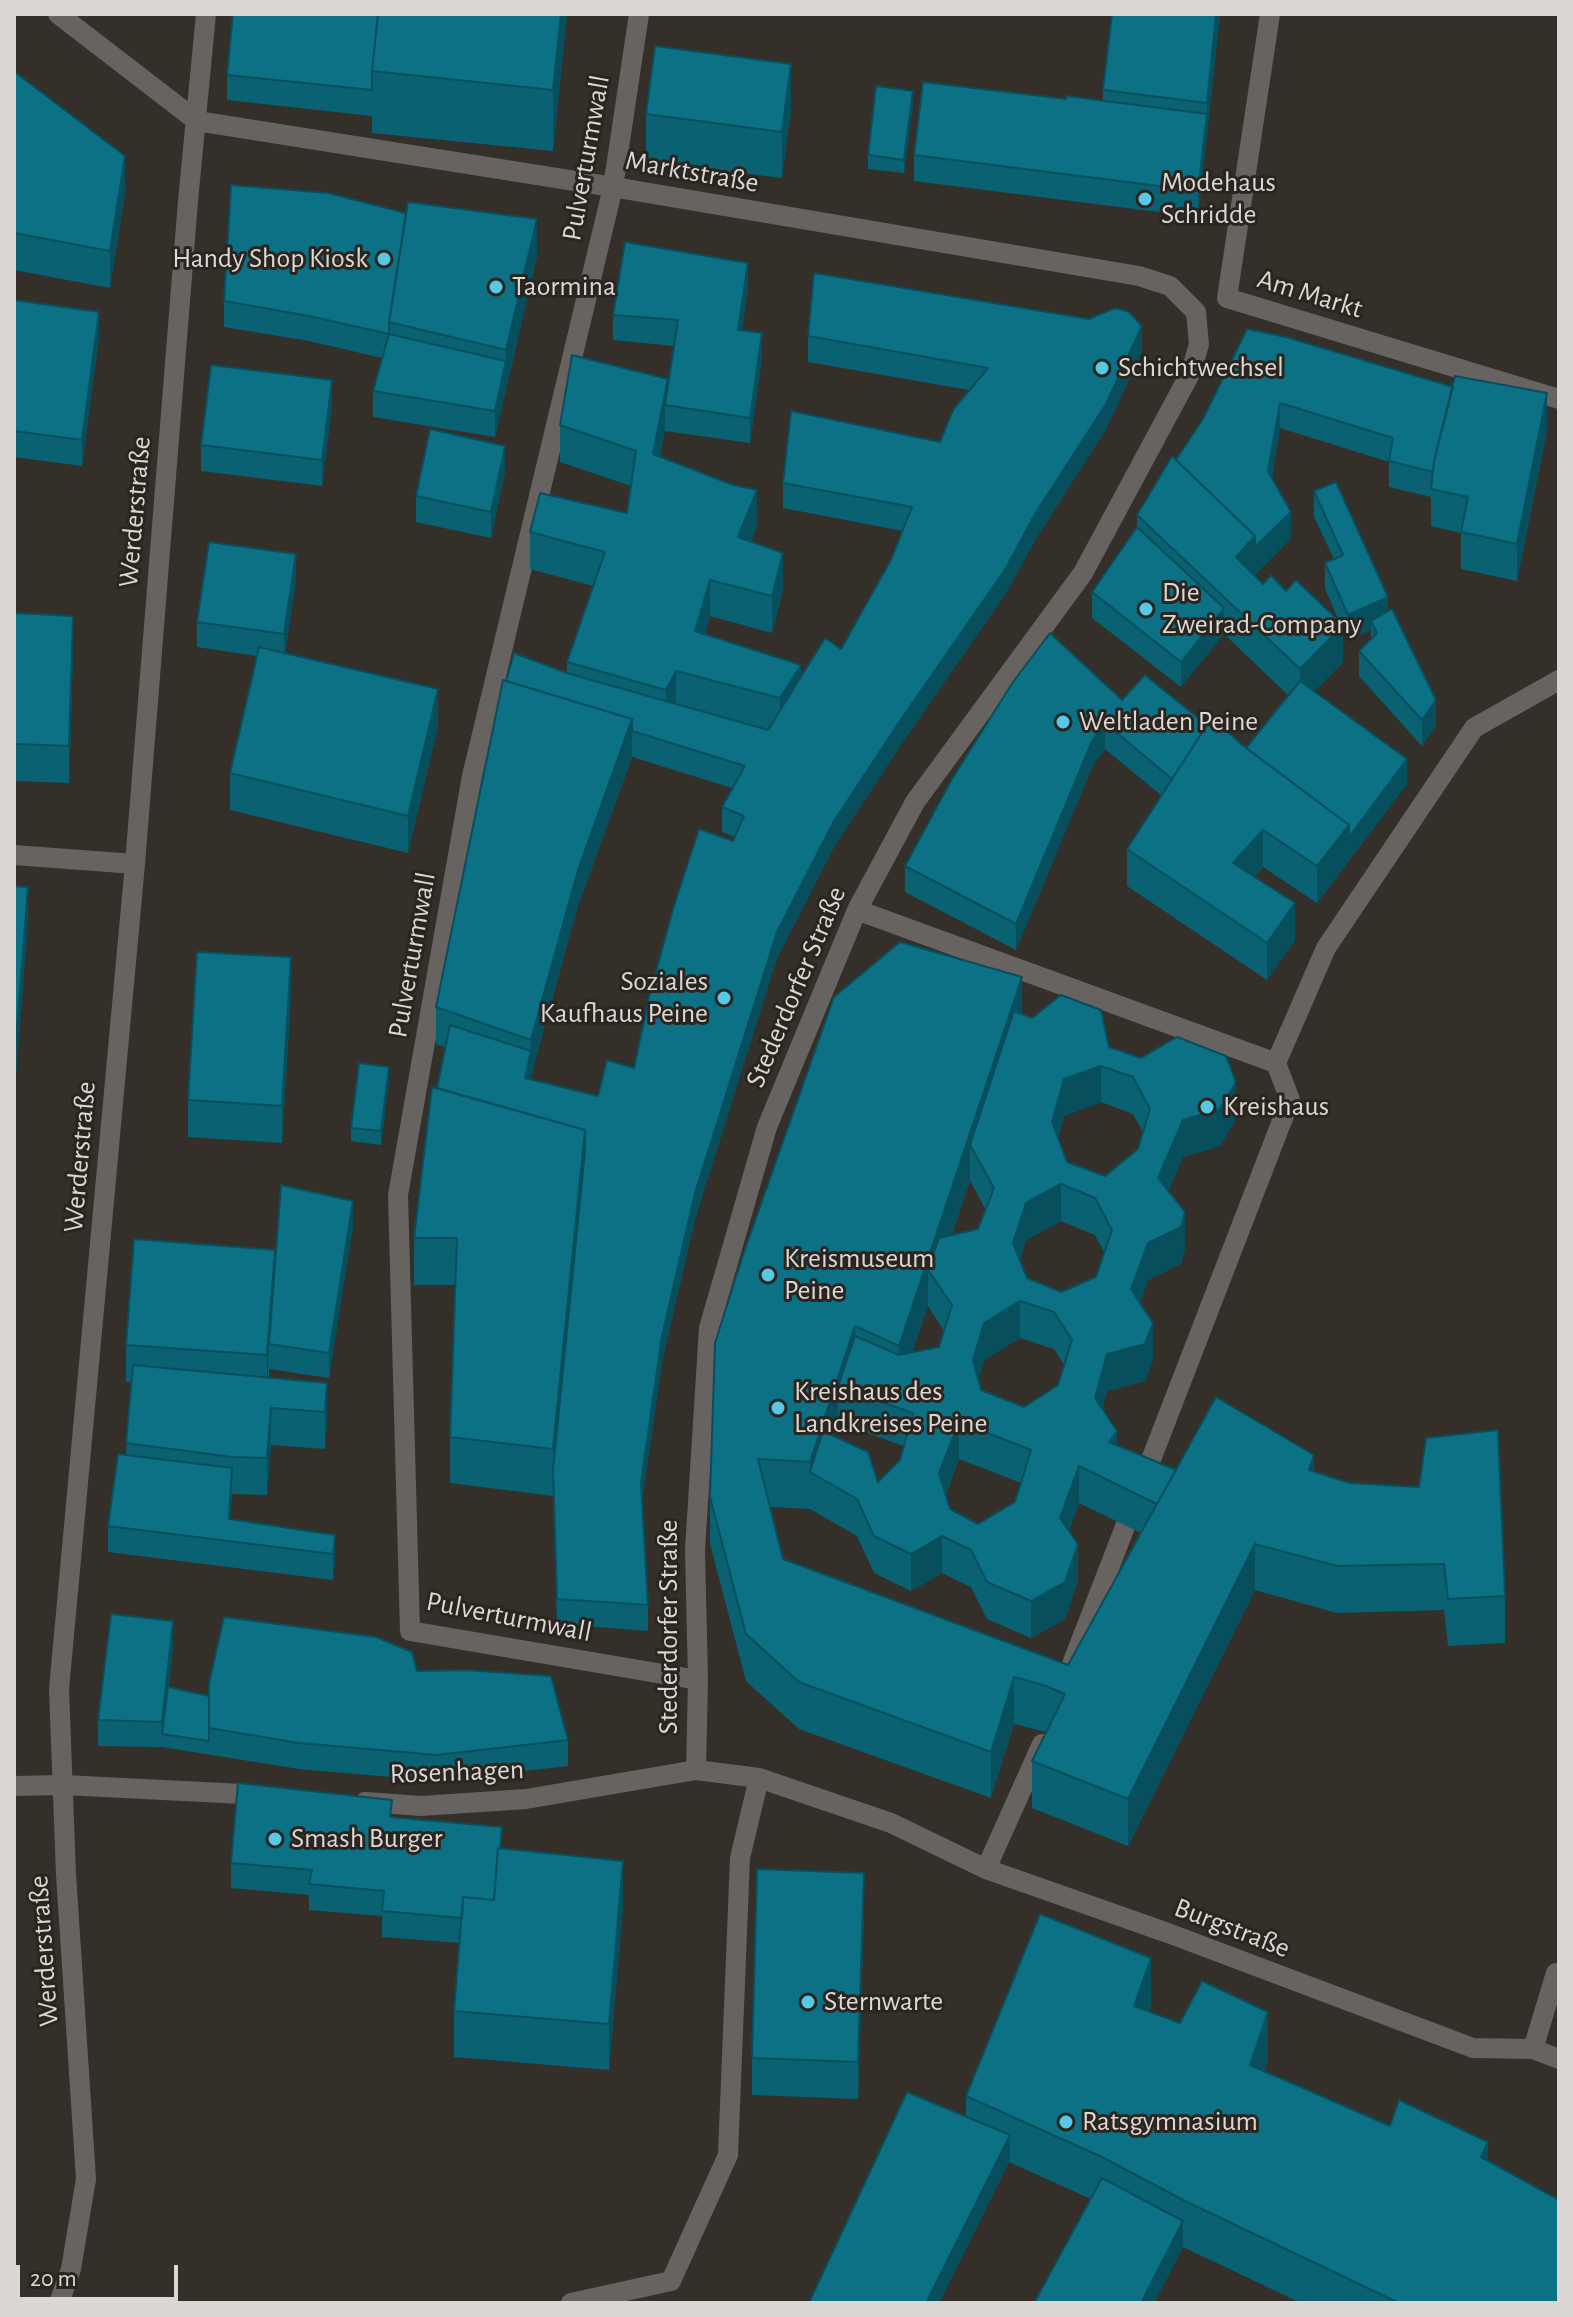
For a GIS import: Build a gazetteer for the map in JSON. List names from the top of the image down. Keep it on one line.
{"streets":{"street":["Pulverturmwall","Marktstraße","Am Markt","Werderstraße","Stederdorfer Straße","Rosenhagen","Burgstraße"]},"crossings":[["Pulverturmwall","Marktstraße"],["Pulverturmwall","Stederdorfer Straße"],["Marktstraße","Werderstraße"],["Marktstraße","Stederdorfer Straße"],["Stederdorfer Straße","Rosenhagen"],["Rosenhagen","Burgstraße"]],"places":["Modehaus Schridde","Handy Shop Kiosk","Taormina","Schichtwechsel","Die Zweirad-Company","Weltladen Peine","Soziales Kaufhaus Peine","Kreishaus","Kreismuseum Peine","Kreishaus des Landkreises Peine","Smash Burger","Sternwarte","Ratsgymnasium"],"scale_bar":"20 m"}
